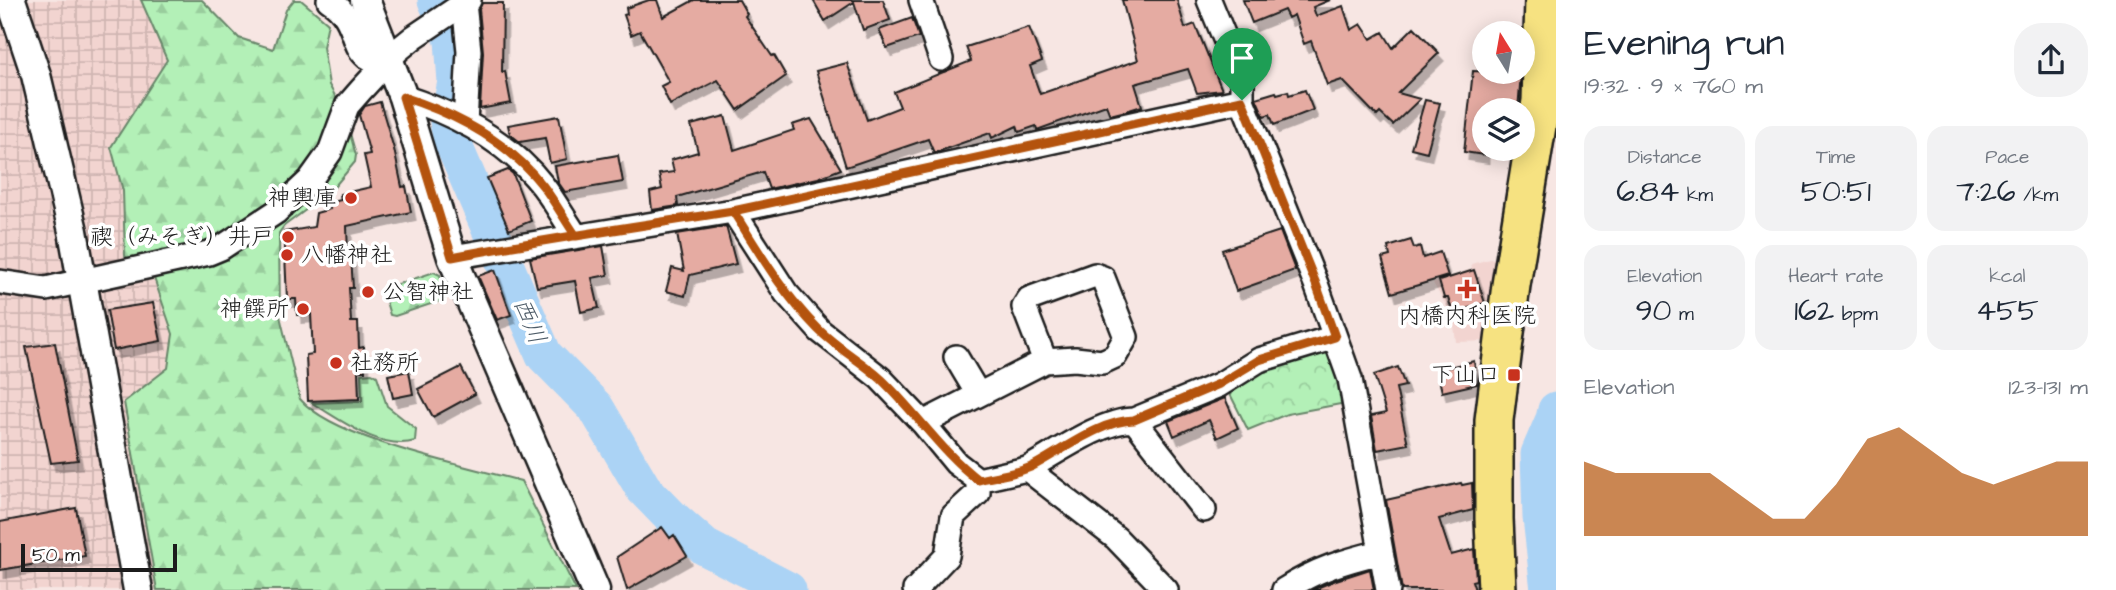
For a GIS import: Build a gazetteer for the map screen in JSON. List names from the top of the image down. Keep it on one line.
{"water":["西川"],"places":{"other":["神輿庫","禊（みそぎ）井戸","八幡神社","公智神社","神饌所","社務所"],"health":["内橋内科医院"],"transit":["下山口"]},"scale_bar":"50 m","north":"top","page":{"heading":["Evening run","19:32 · 9 × 760 m"],"stats":[["Distance","6.84 km"],["Time","50:51"],["Pace","7:26 /km"],["Elevation","90 m"],["Heart rate","162 bpm"],["kcal","455"]],"chart":["Elevation","123–131 m"],"scale":"50 m"}}
